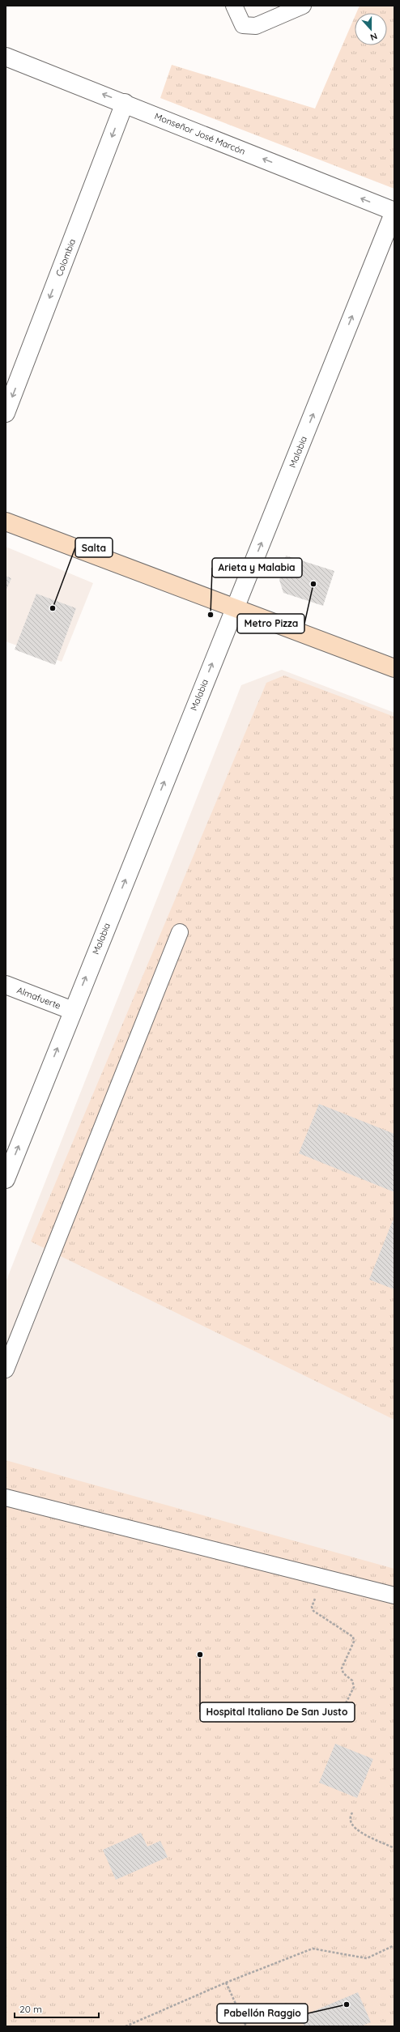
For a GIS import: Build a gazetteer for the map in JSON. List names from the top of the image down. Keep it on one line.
{"streets":{"street":["Monseñor José Marcón","Colombia","Malabia","Almafuerte"]},"crossings":[["Monseñor José Marcón","Colombia"],["Monseñor José Marcón","Malabia"],["Malabia","Almafuerte"]],"one_way":["Monseñor José Marcón","Colombia","Malabia"],"places":["Metro Pizza","Salta","Arieta y Malabia","Hospital Italiano De San Justo","Pabellón Raggio"],"scale_bar":"20 m","north":"bottom"}
